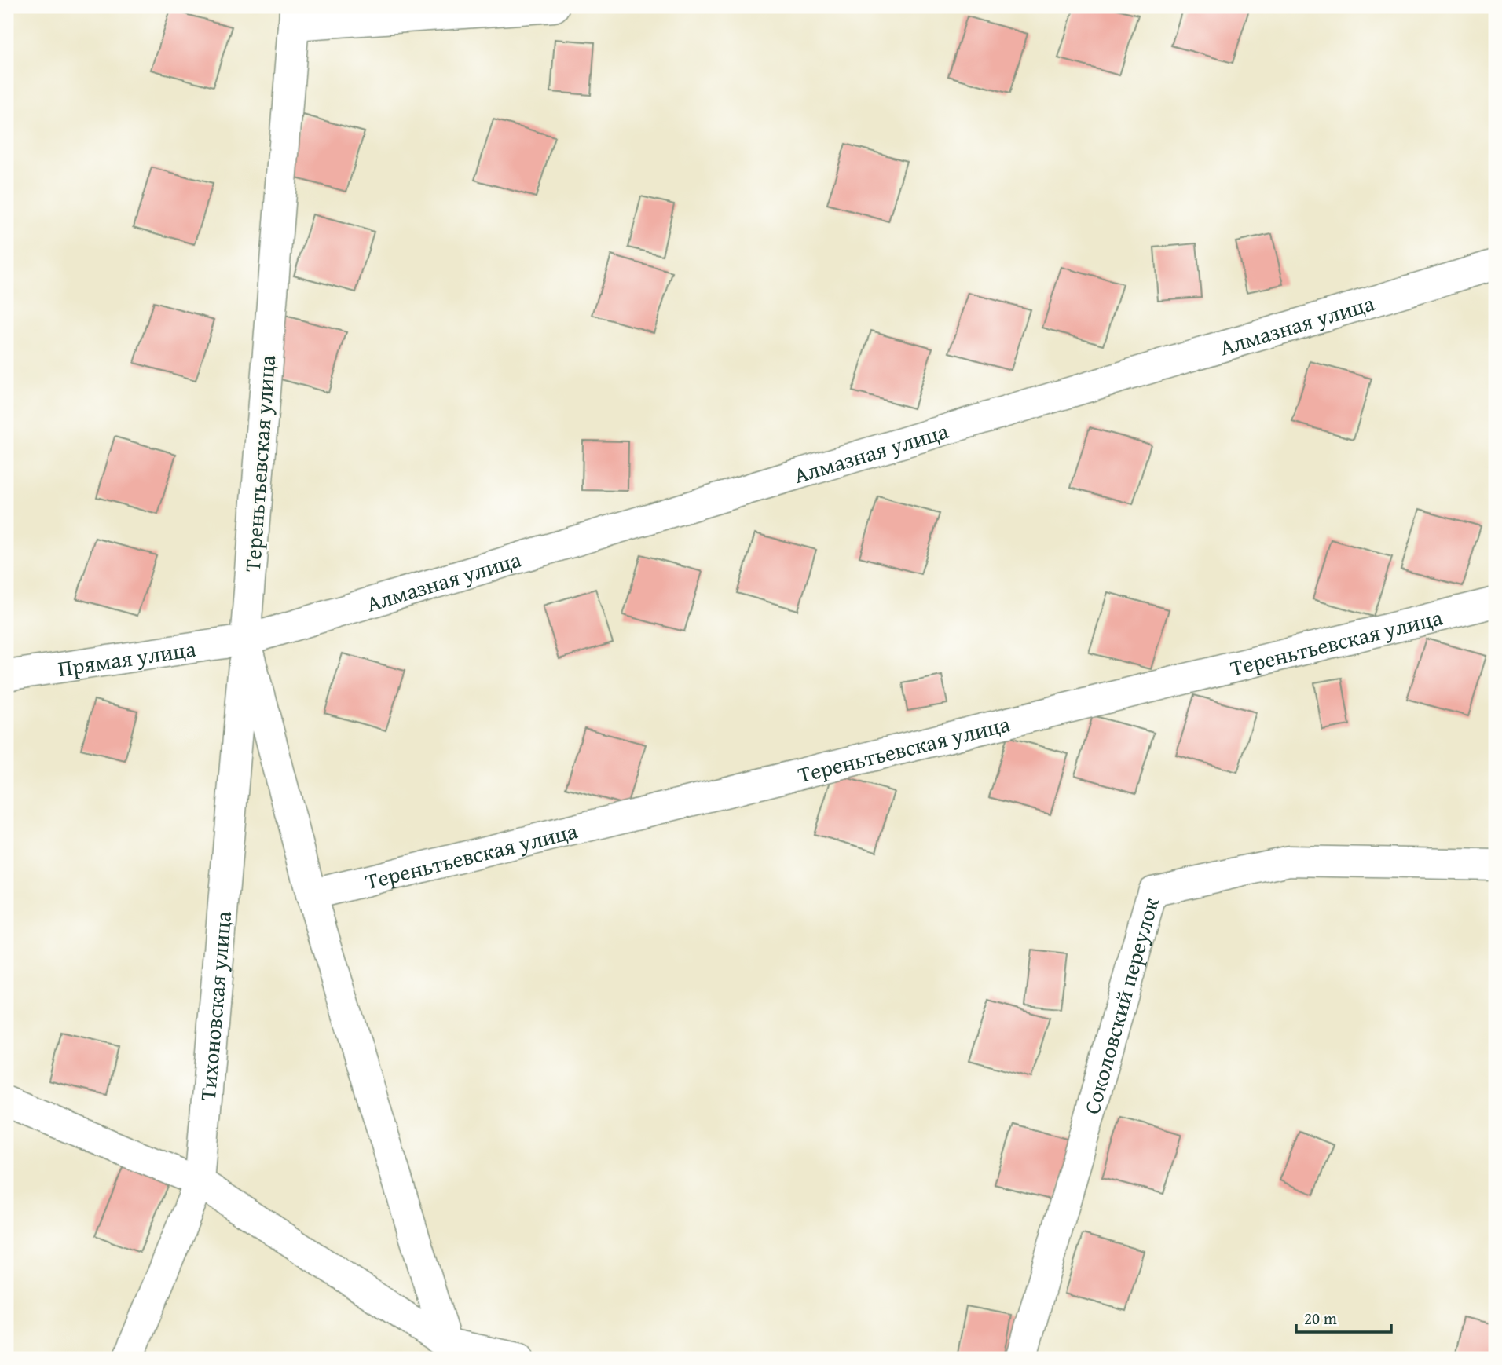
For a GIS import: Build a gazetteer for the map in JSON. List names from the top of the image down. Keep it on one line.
{"streets":{"street":["Алмазная улица","Тереньтьевская улица","Прямая улица","Тихоновская улица","Соколовский переулок"]},"crossings":[["Алмазная улица","Тереньтьевская улица"],["Алмазная улица","Прямая улица"],["Алмазная улица","Тихоновская улица"],["Тереньтьевская улица","Прямая улица"],["Тереньтьевская улица","Тихоновская улица"],["Прямая улица","Тихоновская улица"]],"scale_bar":"20 m"}
